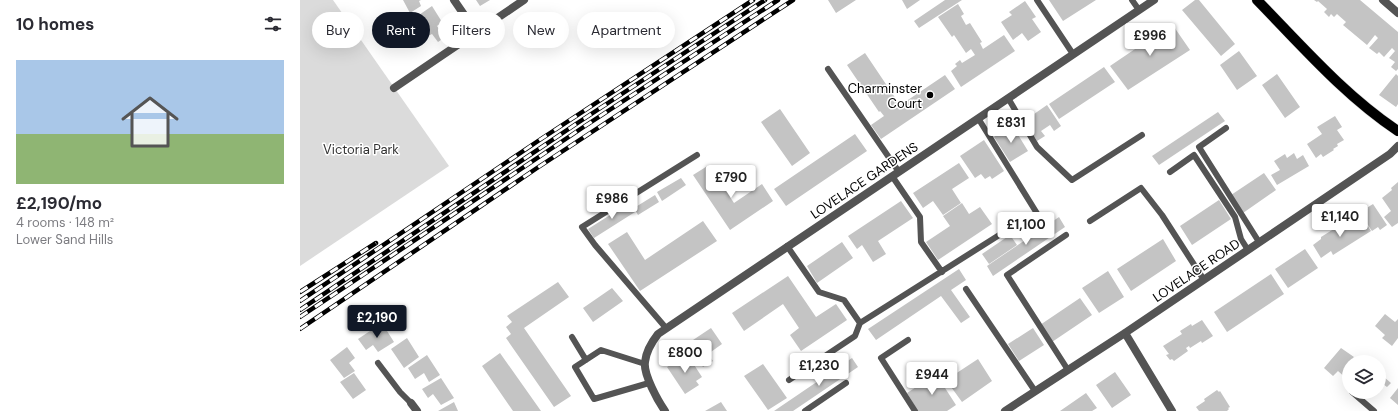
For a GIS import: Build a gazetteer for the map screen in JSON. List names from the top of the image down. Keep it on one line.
{"streets":{"street":["LOVELACE GARDENS","LOVELACE ROAD"]},"parks":["Victoria Park"],"places":["Charminster Court"],"page":{"heading":"10 homes","chip":["Buy","Rent","Filters","New","Apartment"],"price":["£996","£831","£790","£986","£1,140","£1,100","£2,190","£800","£1,230","£944"],"list":[{"name":"£2,190/mo","note":"4 rooms · 148 m² · Lower Sand Hills"}]}}
